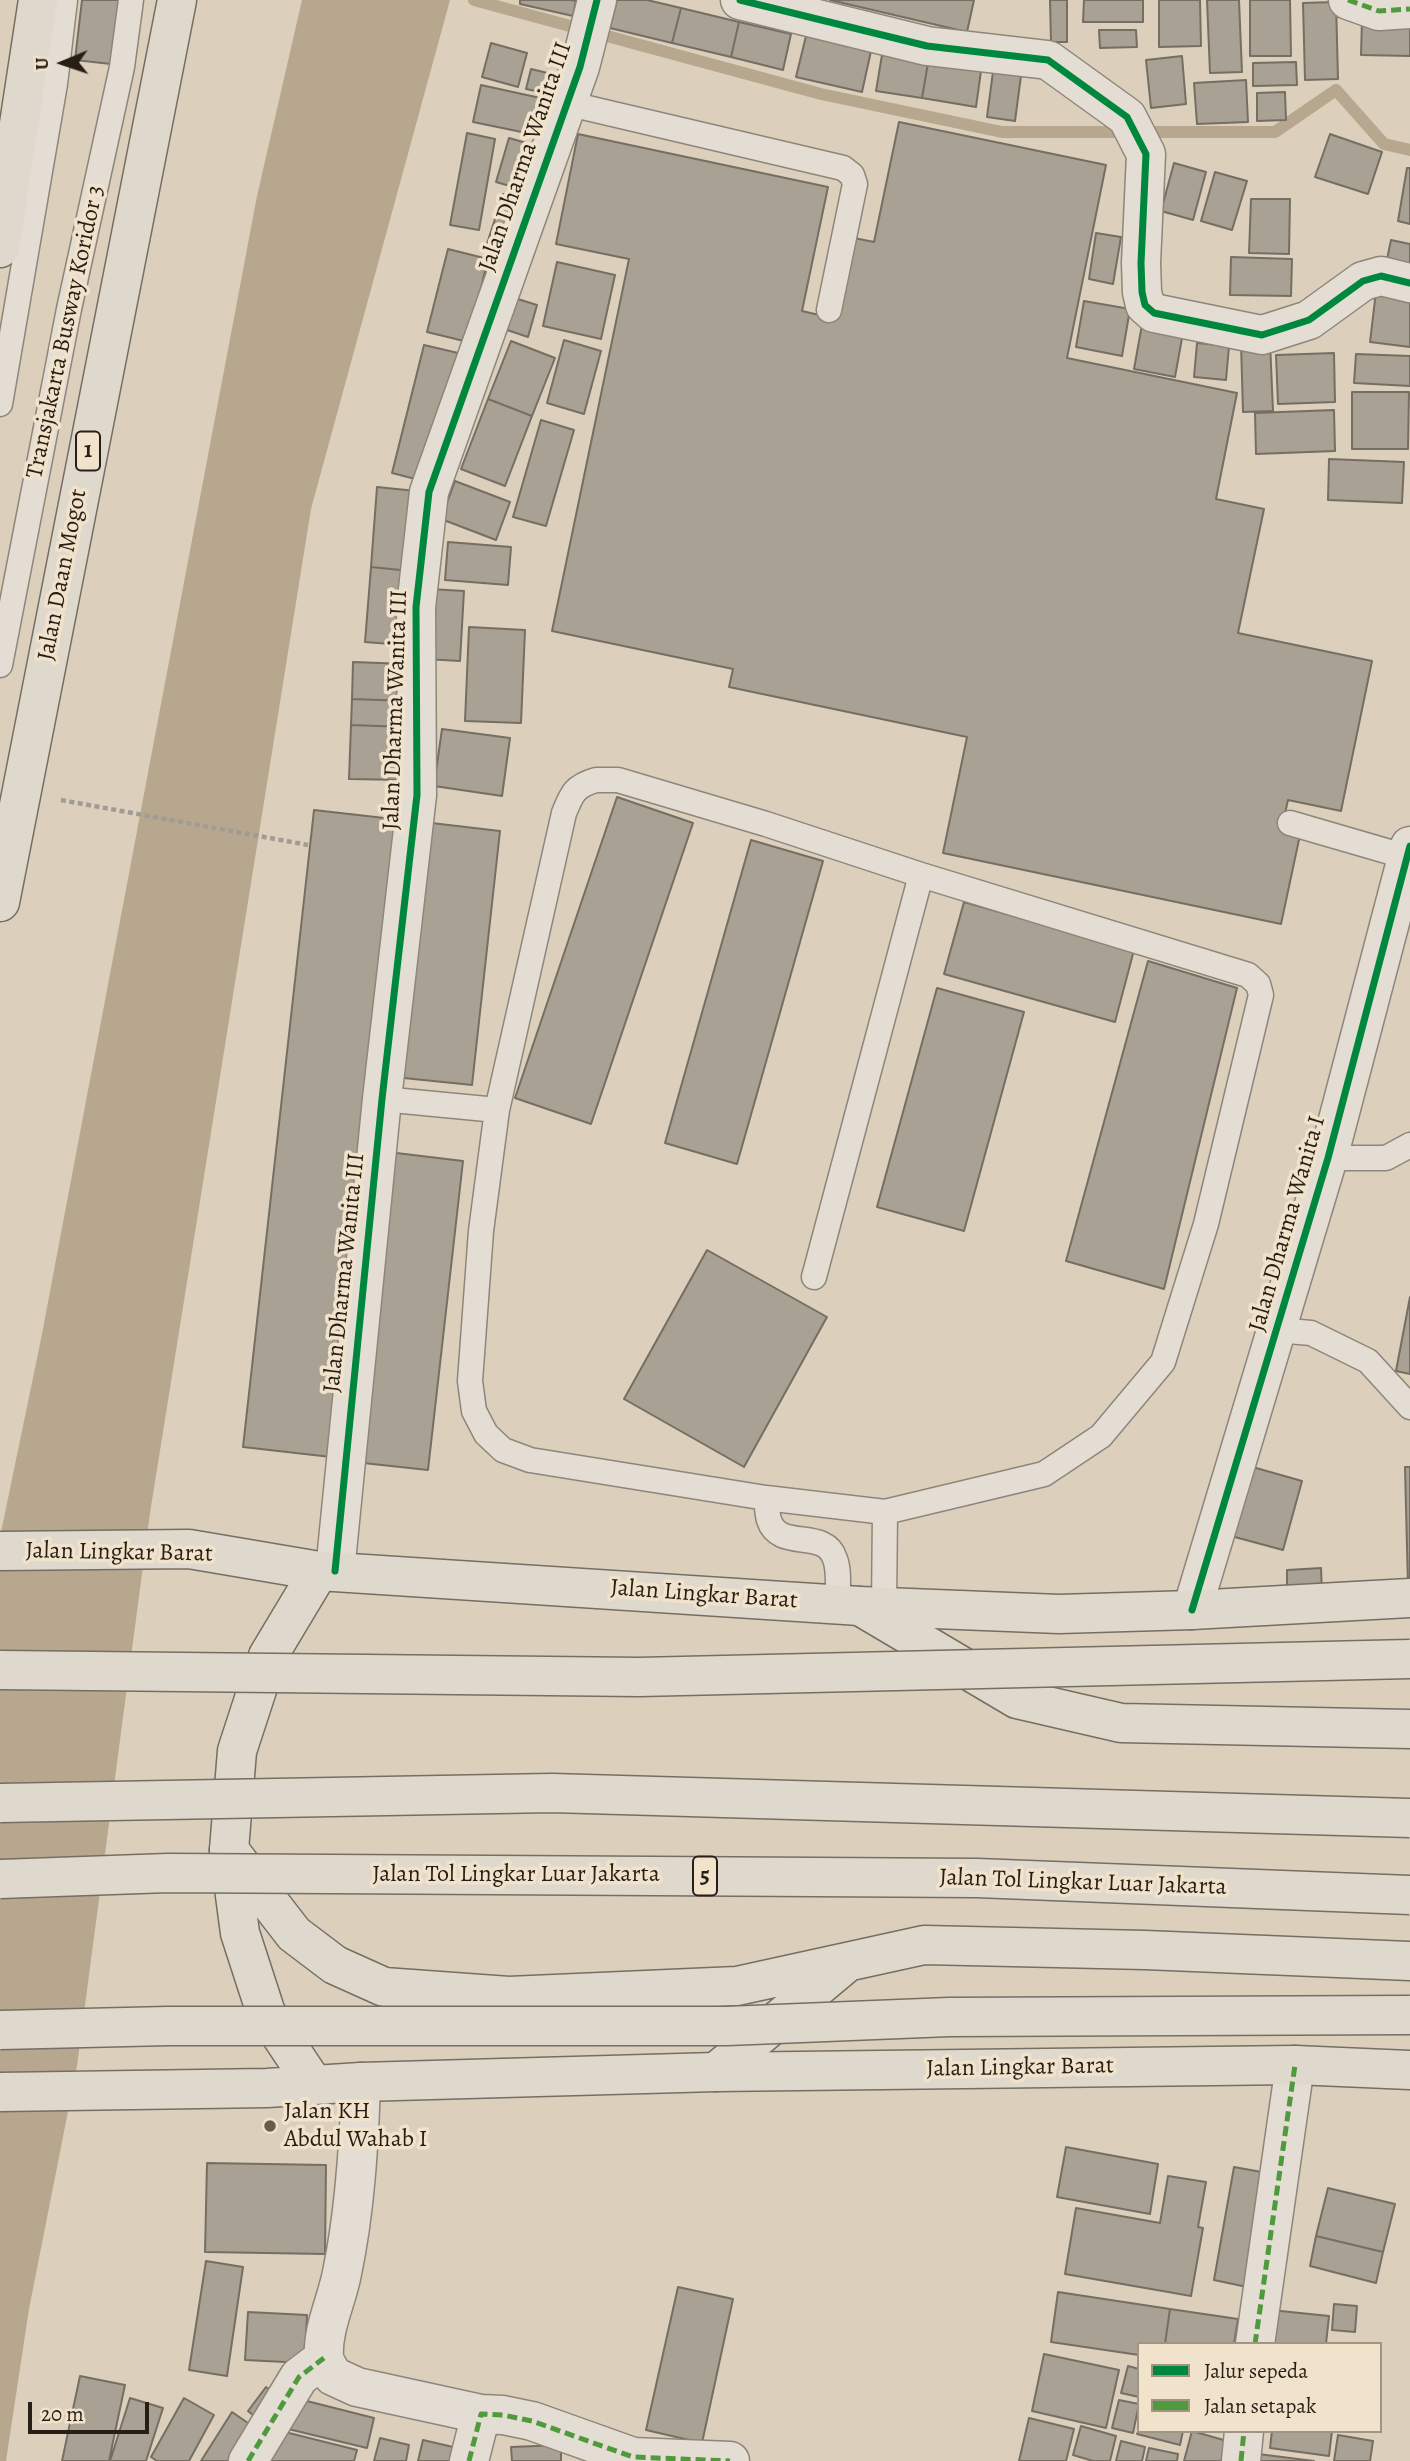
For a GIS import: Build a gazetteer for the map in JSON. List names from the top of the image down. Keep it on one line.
{"streets":{"main road":["1","Jalan Daan Mogot","Jalan Lingkar Barat","Jalan Tol Lingkar Luar Jakarta","5"],"street":["Jalan Dharma Wanita III","Jalan Dharma Wanita I"],"lane":["Transjakarta Busway Koridor 3"]},"crossings":[["Jalan Dharma Wanita III","Jalan Lingkar Barat"],["Jalan Dharma Wanita I","Jalan Lingkar Barat"]],"places":["Jalan KH Abdul Wahab I"],"legend":["Jalur sepeda","Jalan setapak"],"scale_bar":"20 m","north":"left"}
